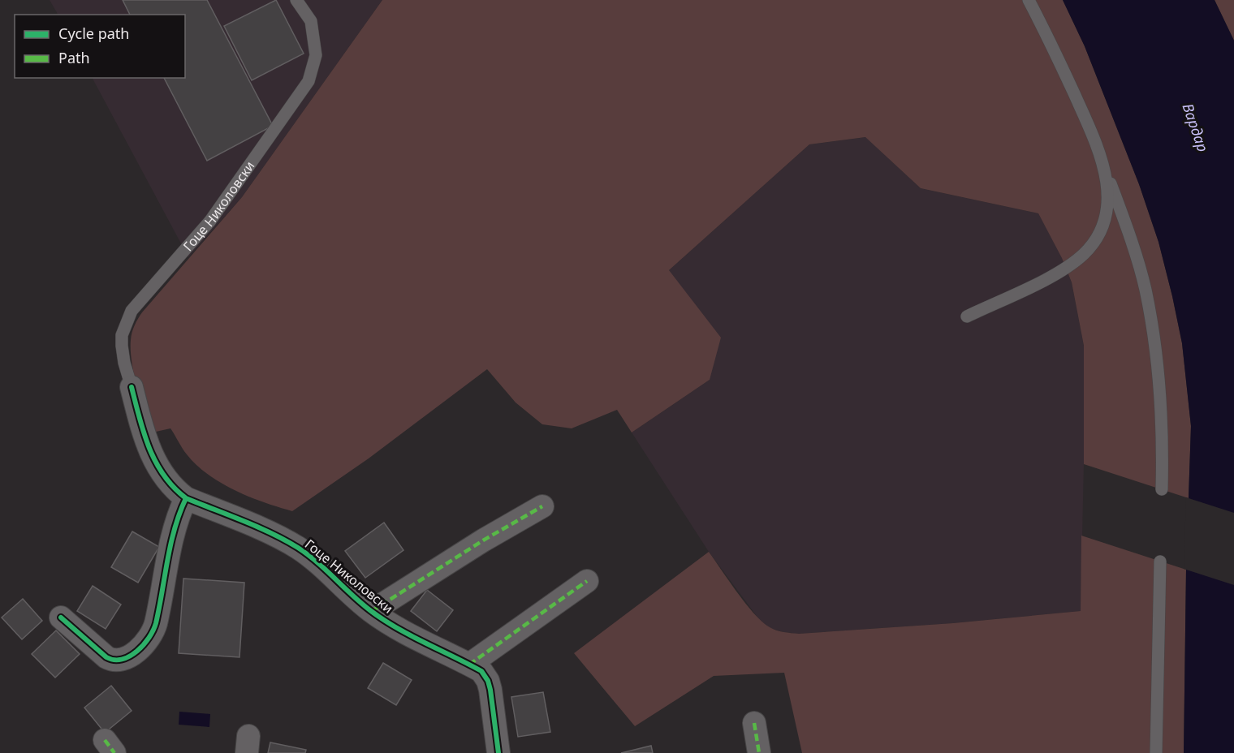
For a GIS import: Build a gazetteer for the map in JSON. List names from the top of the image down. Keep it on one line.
{"streets":{"street":["Гоце Николовски"]},"water":["Вардар"],"legend":["Cycle path","Path"]}
